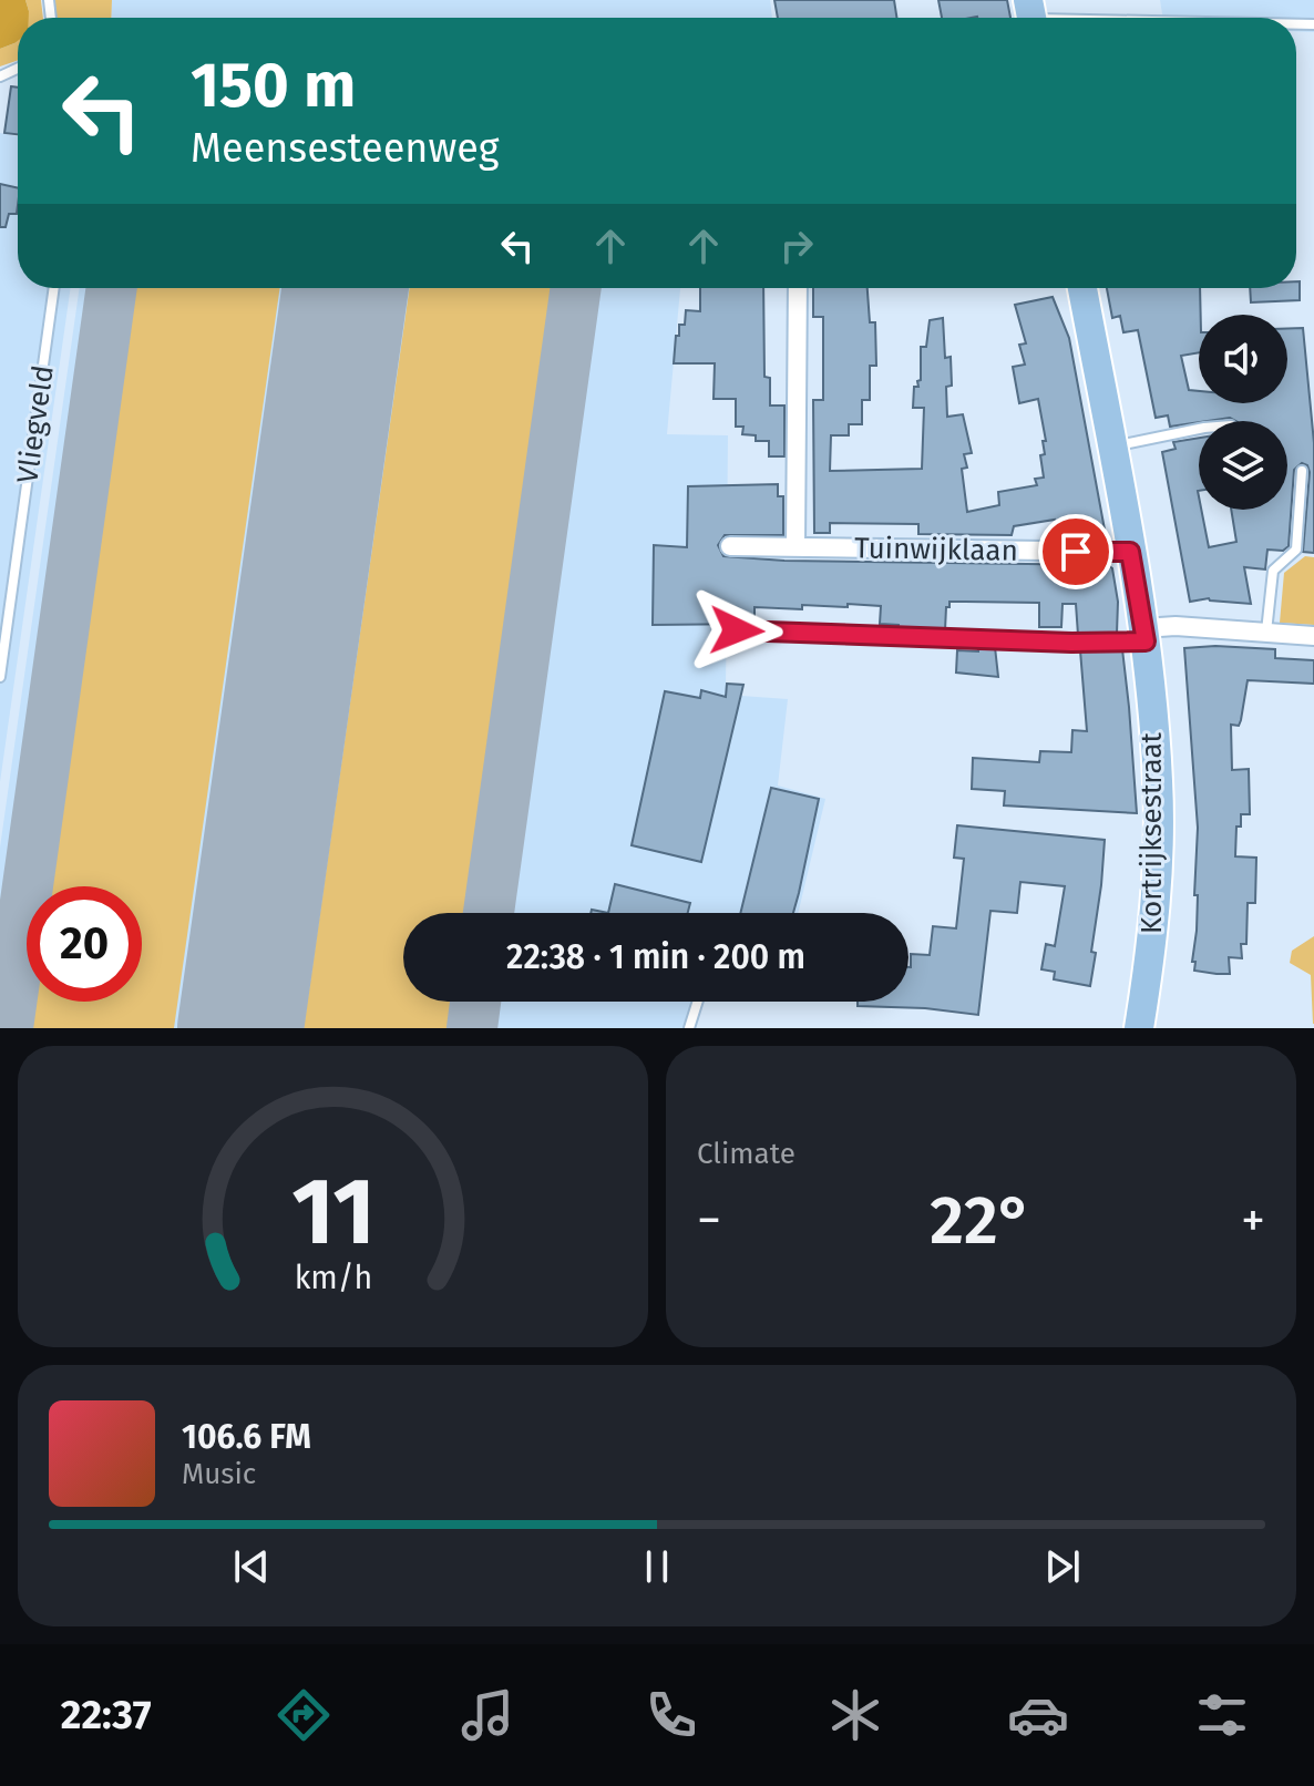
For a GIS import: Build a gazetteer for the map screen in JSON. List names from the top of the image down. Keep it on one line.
{"streets":{"main road":["Kortrijksestraat"],"street":["Tuinwijklaan"],"lane":["Vliegveld"]},"crossings":[["Tuinwijklaan","Kortrijksestraat"]],"page":{"turn":["150 m","Meensesteenweg"],"limit":"20","trip":"22:38 · 1 min · 200 m","tile":"Climate","heat":["−","22°","+"],"song":["106.6 FM","Music"],"tabs":"22:37","gauge":["11","km/h"]}}
